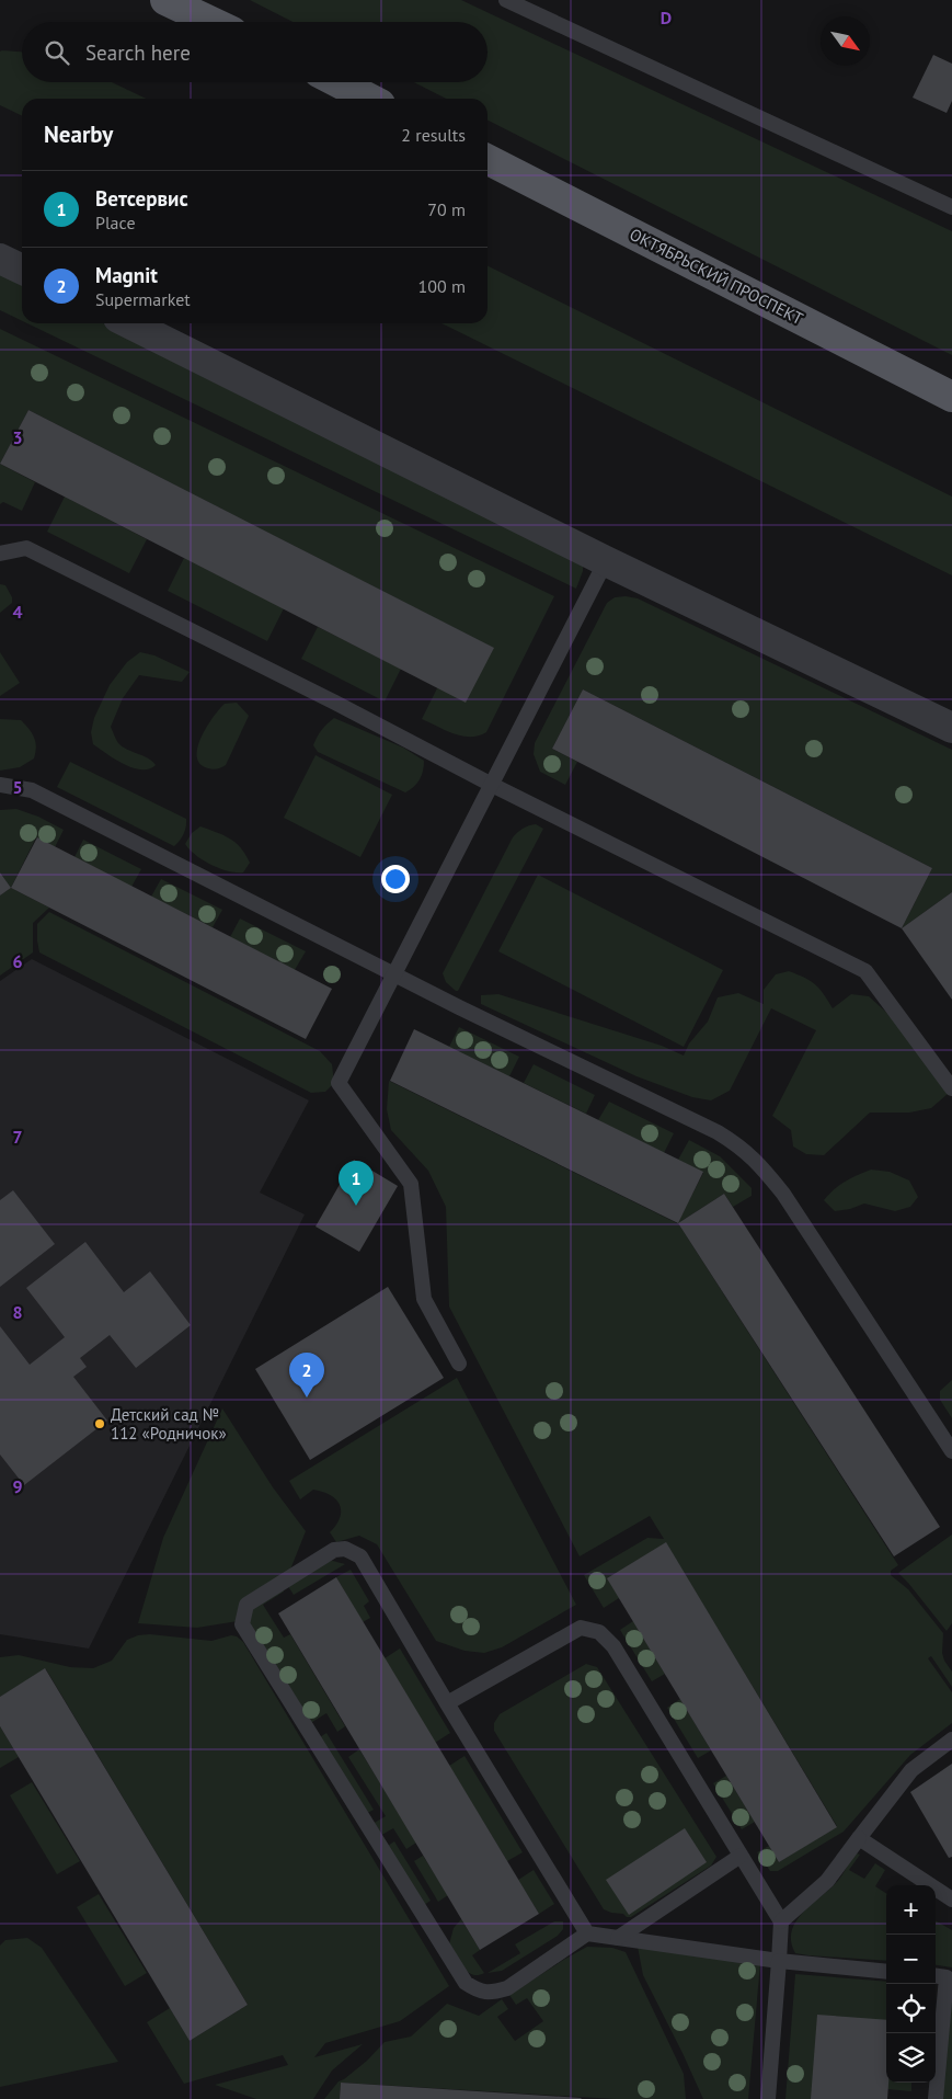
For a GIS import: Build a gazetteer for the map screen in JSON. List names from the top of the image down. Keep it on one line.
{"streets":{"main road":["ОКТЯБРЬСКИЙ ПРОСПЕКТ"]},"places":["Детский сад № 112 «Родничок»"],"north":"bottom right","page":{"search":"Search here","heading":["Nearby","2 results"],"list":[{"mark":"1","name":"Ветсервис","note":"Place","value":"70 m"},{"mark":"2","name":"Magnit","note":"Supermarket","value":"100 m"}],"pins":["1","2"],"map_buttons":["+","−"]},"grid":{"columns":["D"],"rows":["3","4","5","6","7","8","9"]}}
